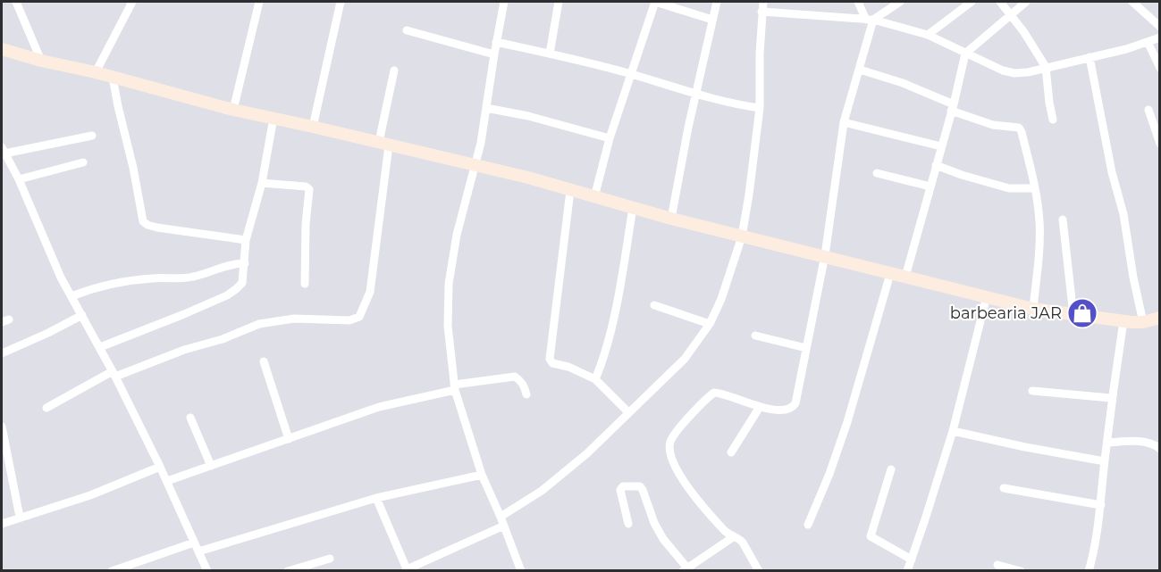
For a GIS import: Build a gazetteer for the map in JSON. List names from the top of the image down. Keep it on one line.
{"places":{"shop":["barbearia JAR"]}}
